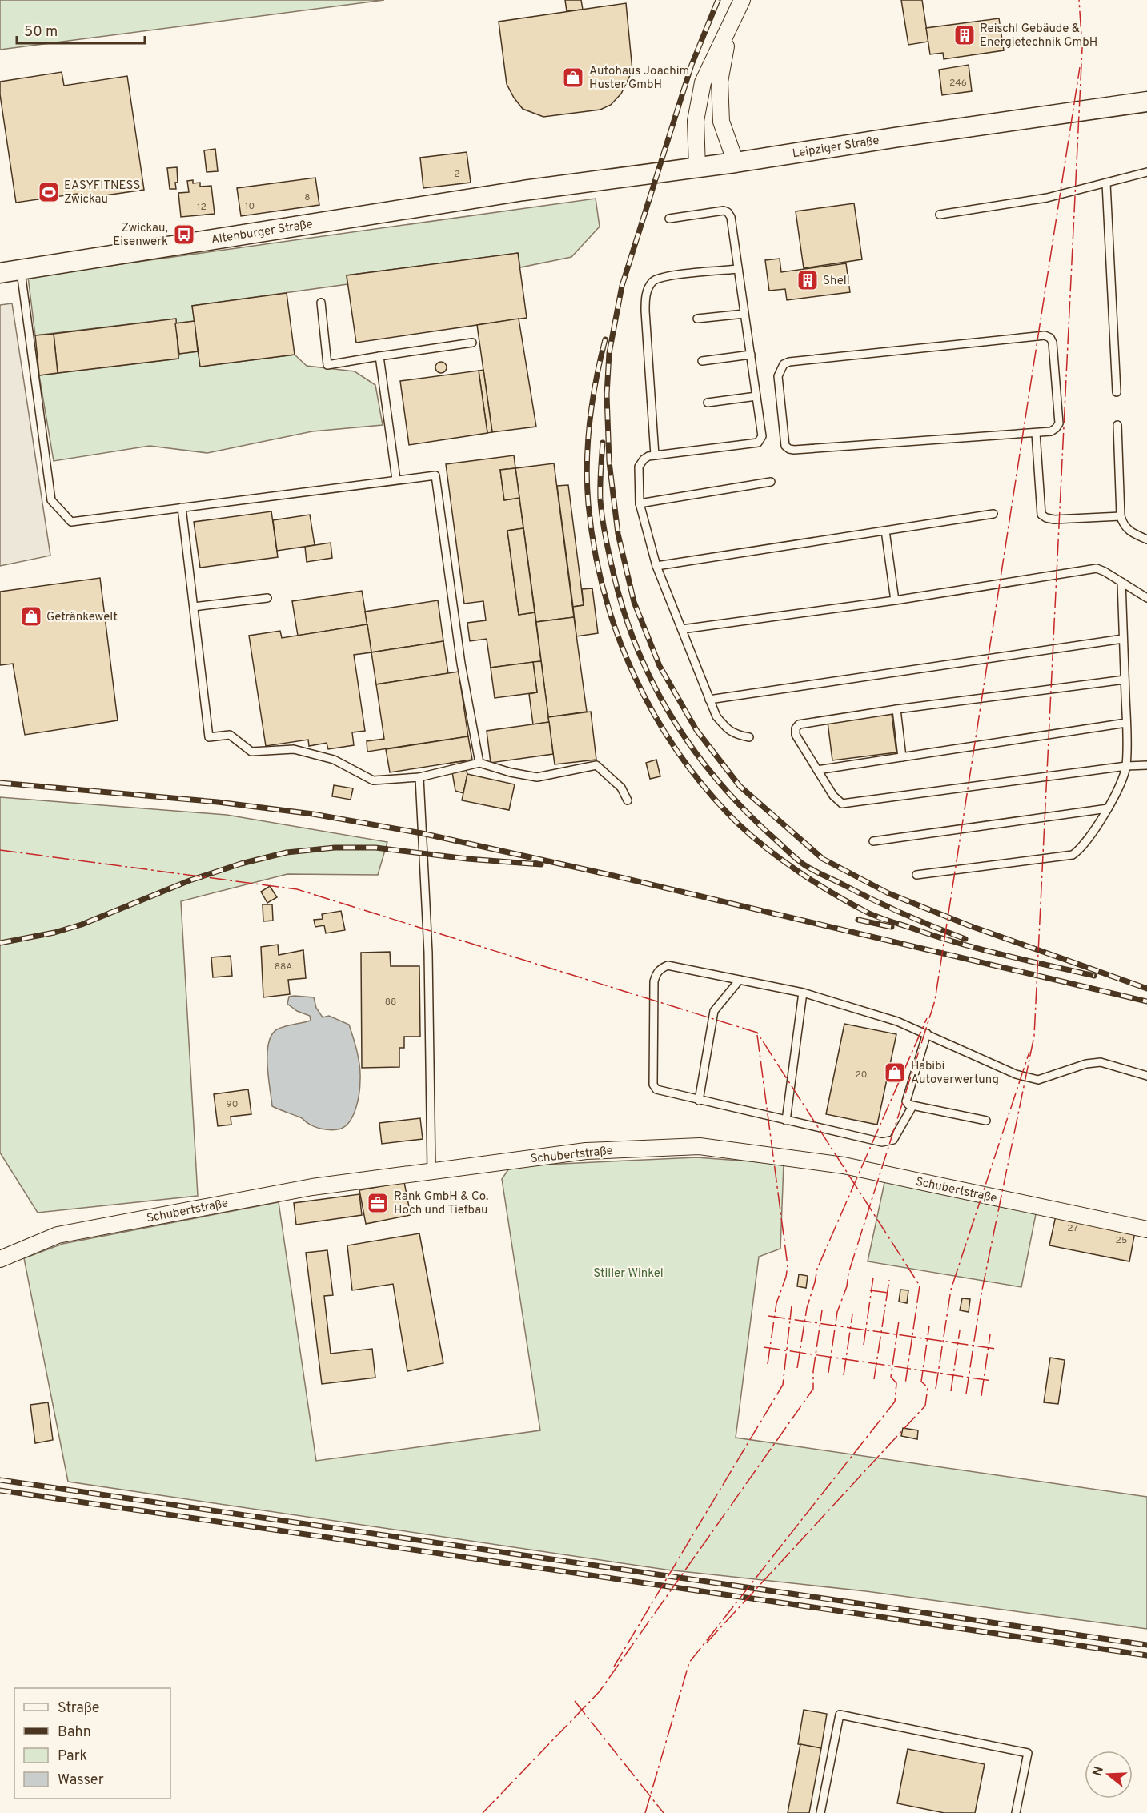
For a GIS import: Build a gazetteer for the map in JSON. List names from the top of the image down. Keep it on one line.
{"streets":{"street":["Leipziger Straße","Altenburger Straße","Schubertstraße"]},"crossings":[["Leipziger Straße","Altenburger Straße"]],"parks":["Stiller Winkel"],"places":{"building":["Reischl Gebäude & Energietechnik GmbH","Shell"],"shop":["Autohaus Joachim Huster GmbH","Getränkewelt","Habibi Autoverwertung"],"sports":["EASYFITNESS Zwickau"],"bus stop":["Zwickau, Eisenwerk"],"office":["Rank GmbH & Co. Hoch und Tiefbau"]},"house_numbers":["246","2","8","10","12","88A","88","20","90","27","25"],"legend":["Straße","Bahn","Park","Wasser"],"scale_bar":"50 m","north":"left"}
